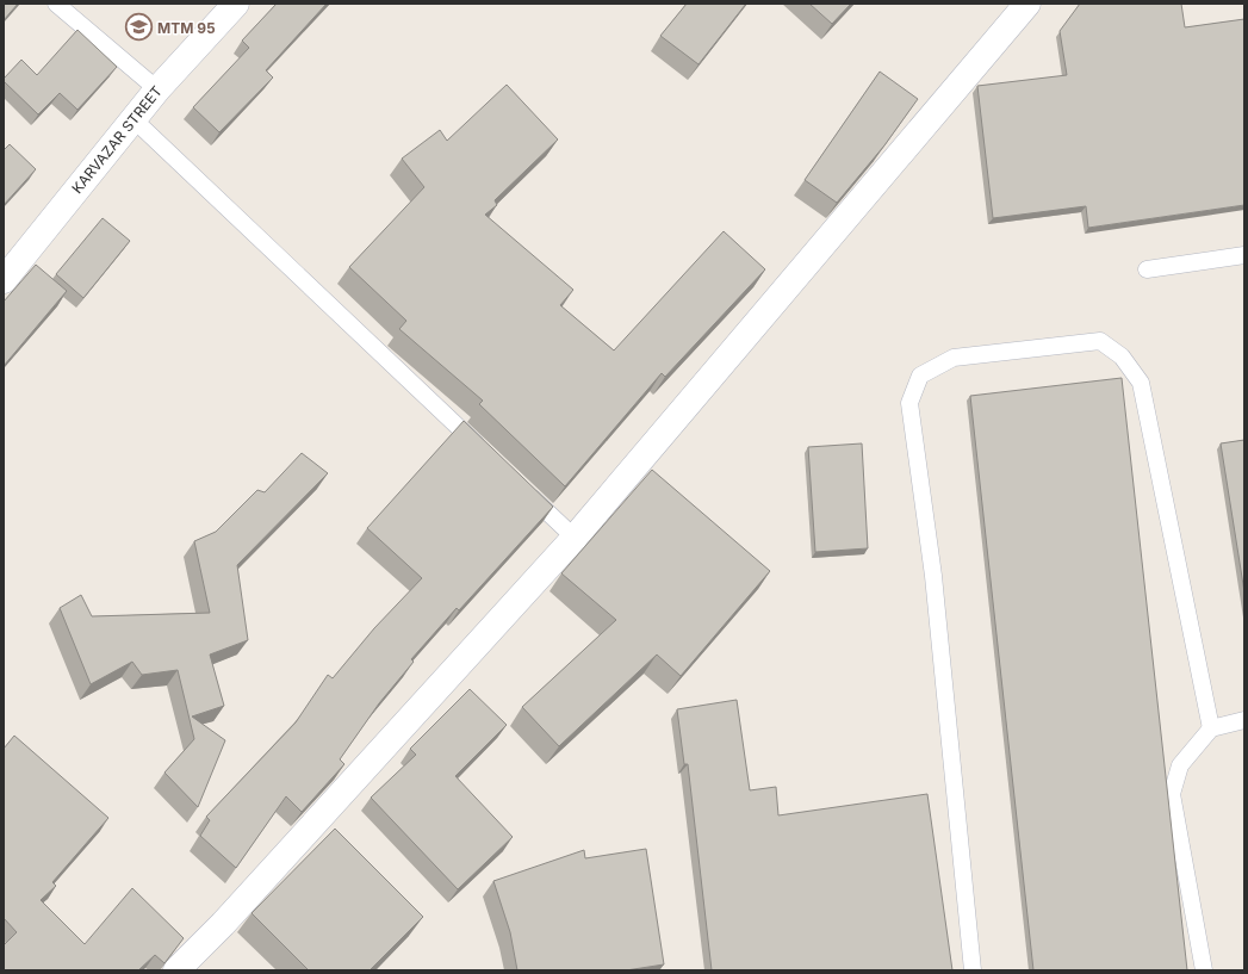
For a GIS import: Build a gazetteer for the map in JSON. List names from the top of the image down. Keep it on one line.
{"streets":{"street":["KARVAZAR STREET"]},"places":{"school or university":["МТМ 95"]}}
